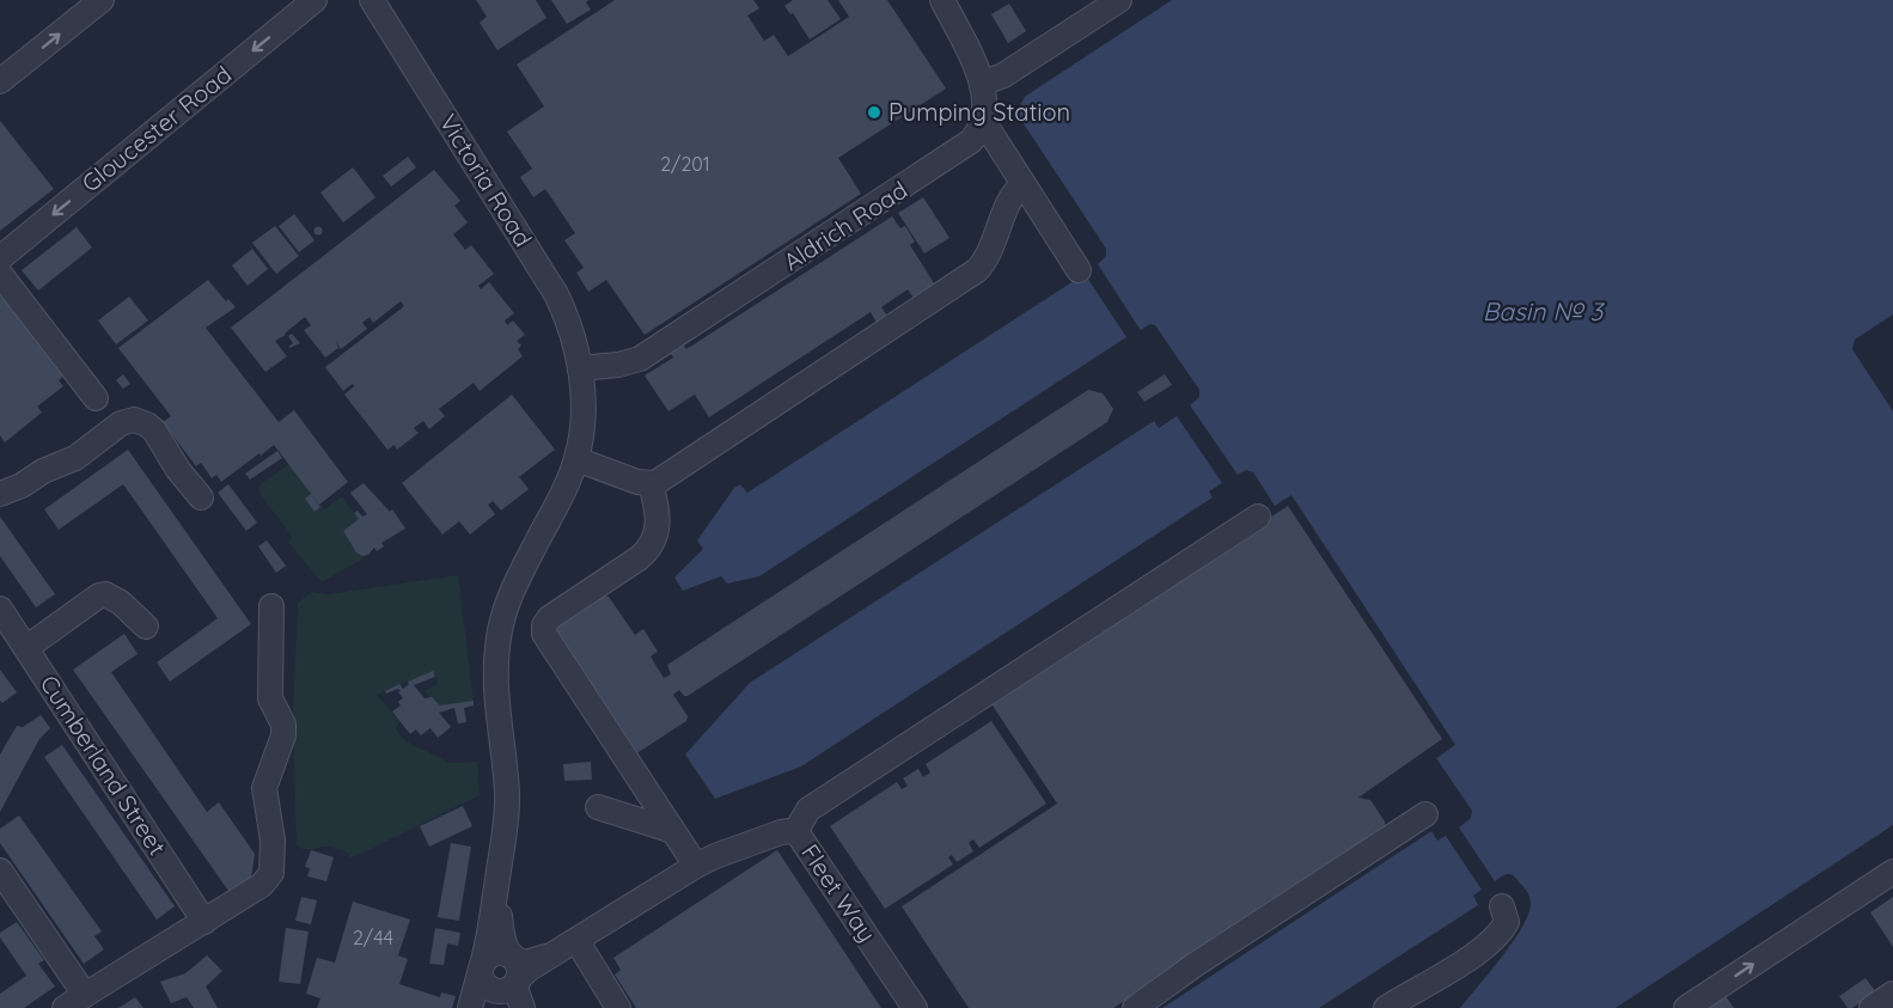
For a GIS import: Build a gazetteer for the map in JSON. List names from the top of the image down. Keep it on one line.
{"streets":{"street":["Gloucester Road","Victoria Road","Aldrich Road","Cumberland Street","Fleet Way"]},"crossings":[["Victoria Road","Aldrich Road"]],"water":["Basin № 3"],"places":["Pumping Station"],"house_numbers":["2/201","2/44"]}
